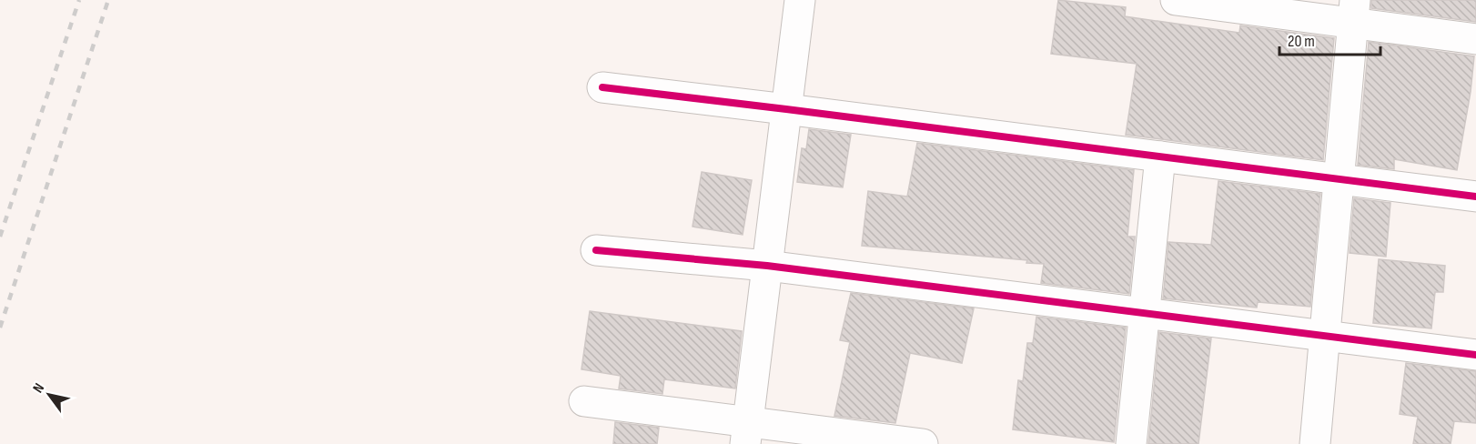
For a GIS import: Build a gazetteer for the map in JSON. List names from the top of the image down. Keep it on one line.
{"scale_bar":"20 m","north":"top left"}
